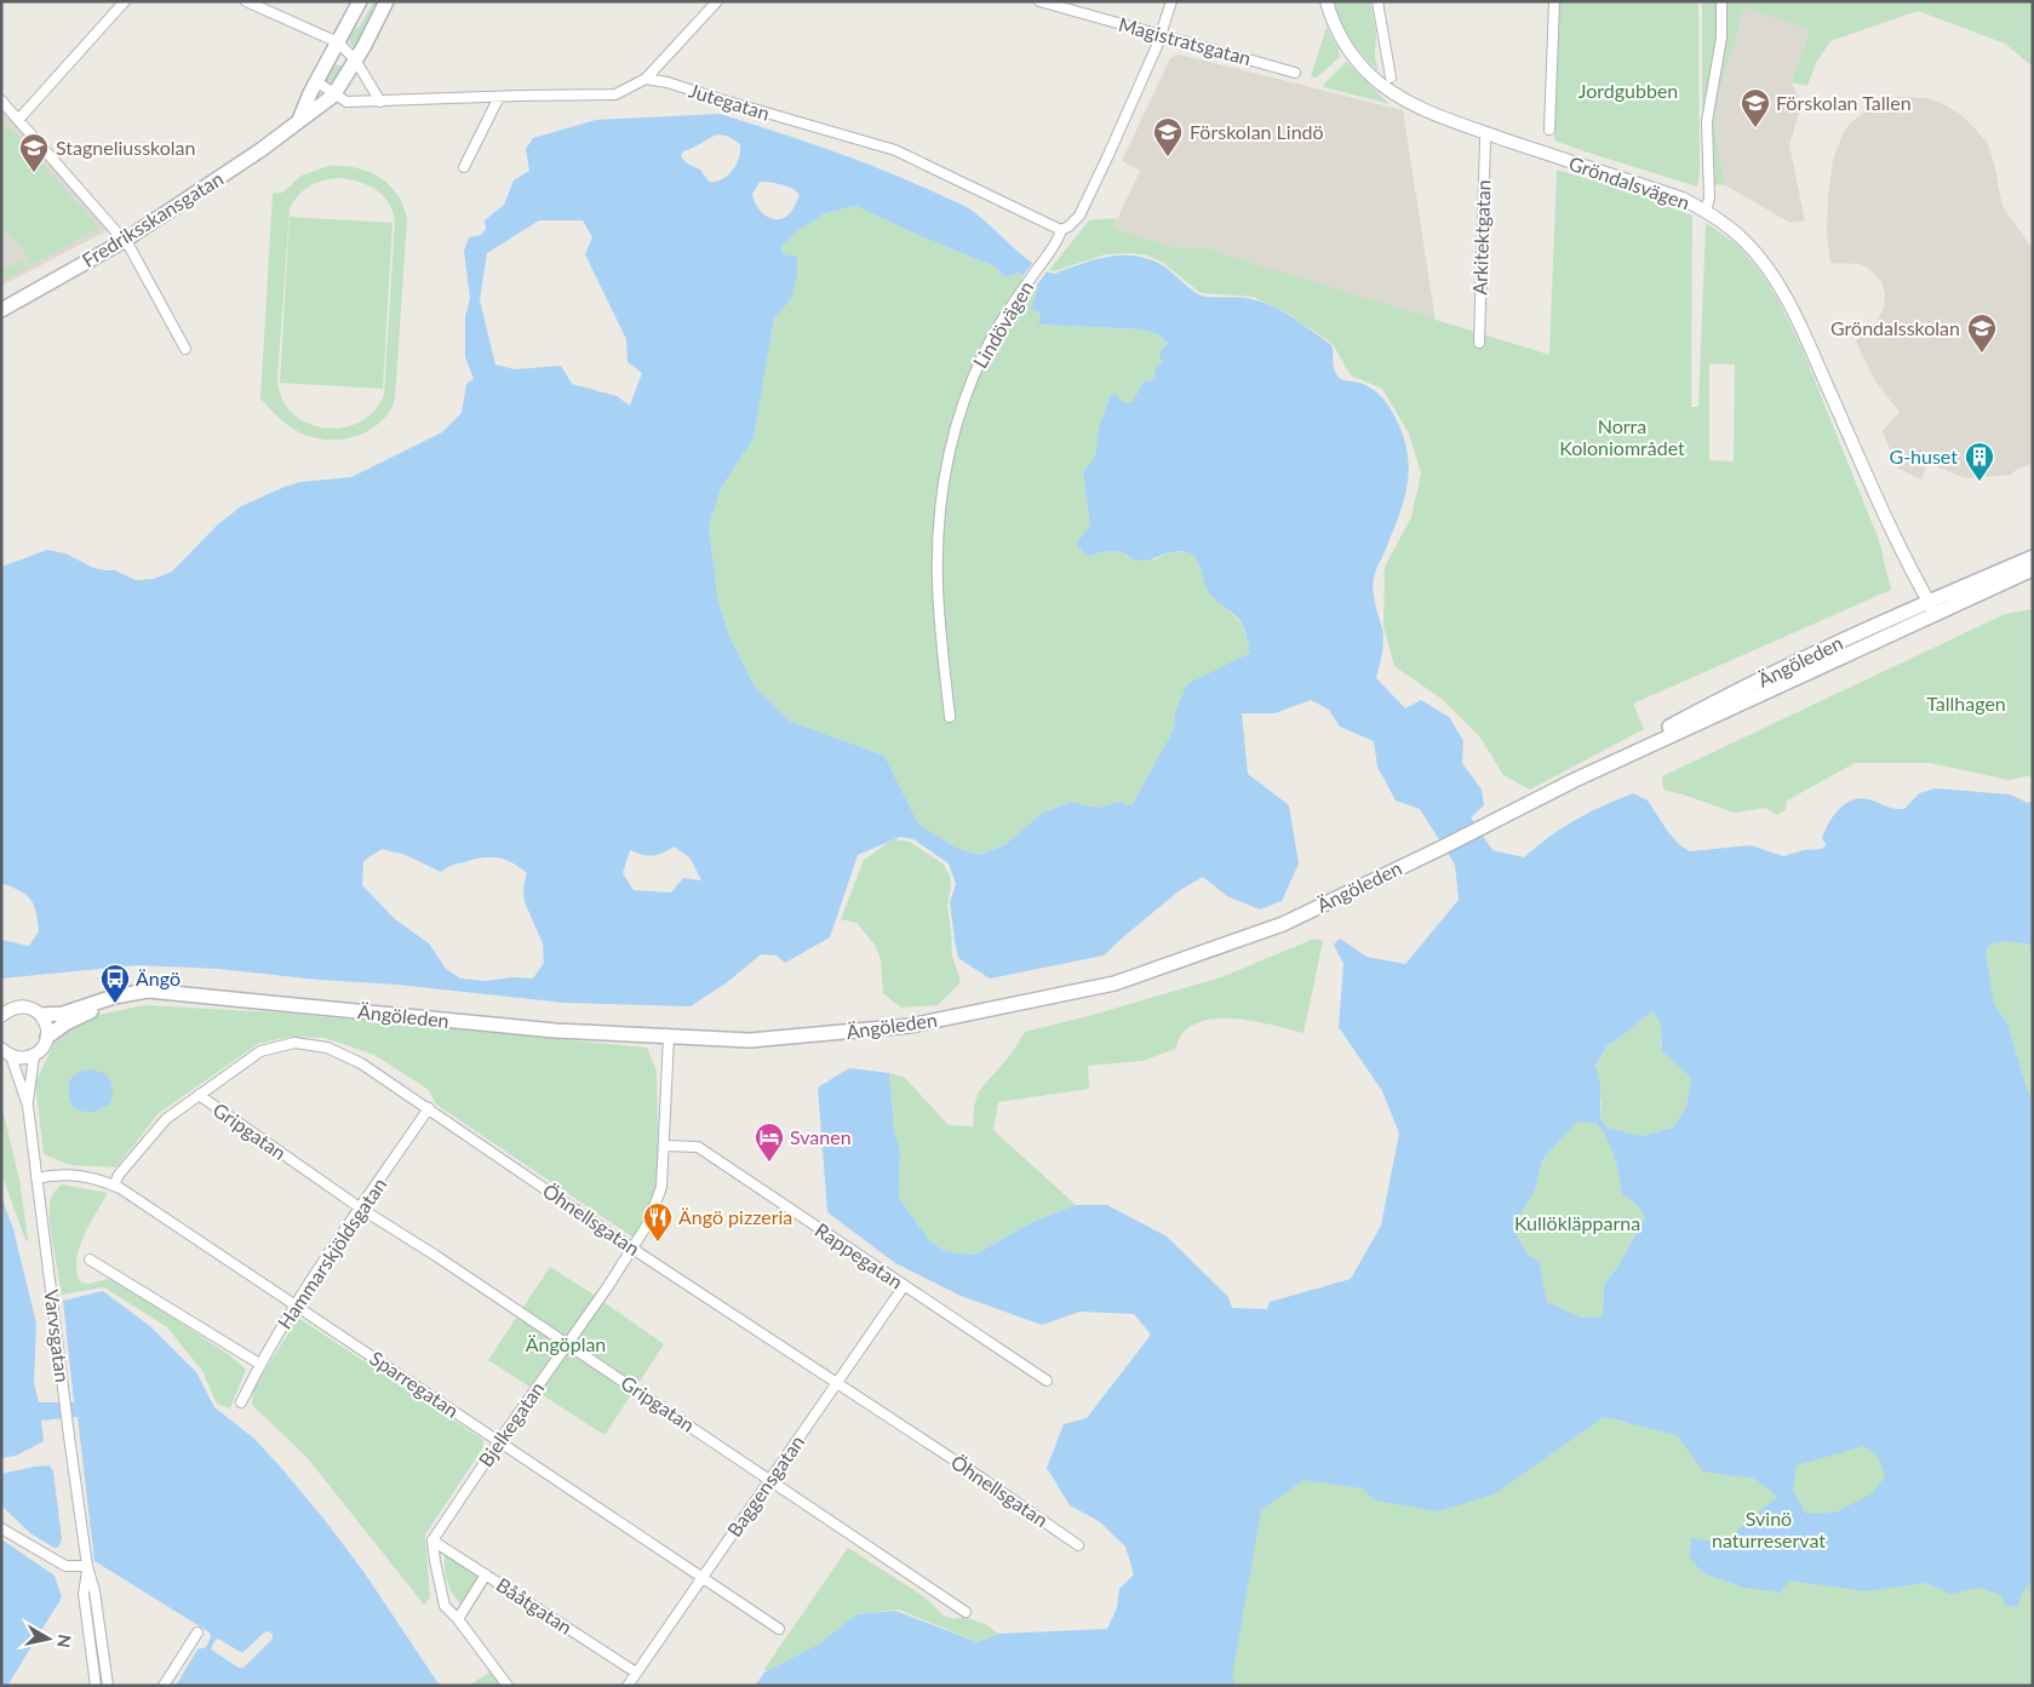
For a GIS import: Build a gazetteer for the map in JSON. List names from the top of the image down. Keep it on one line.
{"streets":{"main road":["Fredriksskansgatan","Ängöleden"],"street":["Magistratsgatan","Jutegatan","Gröndalsvägen","Arkitektgatan","Lindövägen","Gripgatan","Öhnellsgatan","Hammarskjöldsgatan","Rappegatan","Varvsgatan","Sparregatan","Bjelkegatan","Baggensgatan","Bååtgatan"]},"crossings":[["Magistratsgatan","Lindövägen"],["Jutegatan","Lindövägen"],["Gröndalsvägen","Arkitektgatan"],["Gröndalsvägen","Ängöleden"],["Ängöleden","Varvsgatan"],["Ängöleden","Bjelkegatan"],["Gripgatan","Öhnellsgatan"],["Gripgatan","Hammarskjöldsgatan"],["Gripgatan","Bjelkegatan"],["Gripgatan","Baggensgatan"],["Öhnellsgatan","Hammarskjöldsgatan"],["Öhnellsgatan","Sparregatan"],["Öhnellsgatan","Bjelkegatan"],["Öhnellsgatan","Baggensgatan"],["Hammarskjöldsgatan","Sparregatan"],["Rappegatan","Bjelkegatan"],["Rappegatan","Baggensgatan"],["Varvsgatan","Sparregatan"],["Sparregatan","Bjelkegatan"],["Sparregatan","Baggensgatan"],["Bjelkegatan","Bååtgatan"],["Baggensgatan","Bååtgatan"]],"parks":["Jordgubben","Norra Koloniområdet","Tallhagen","Kullökläpparna","Ängöplan","Svinö naturreservat"],"places":{"school or university":["Förskolan Tallen","Förskolan Lindö","Stagneliusskolan","Gröndalsskolan"],"building":["G-huset"],"bus stop":["Ängö"],"hotel":["Svanen"],"restaurant":["Ängö pizzeria"]},"north":"right"}
